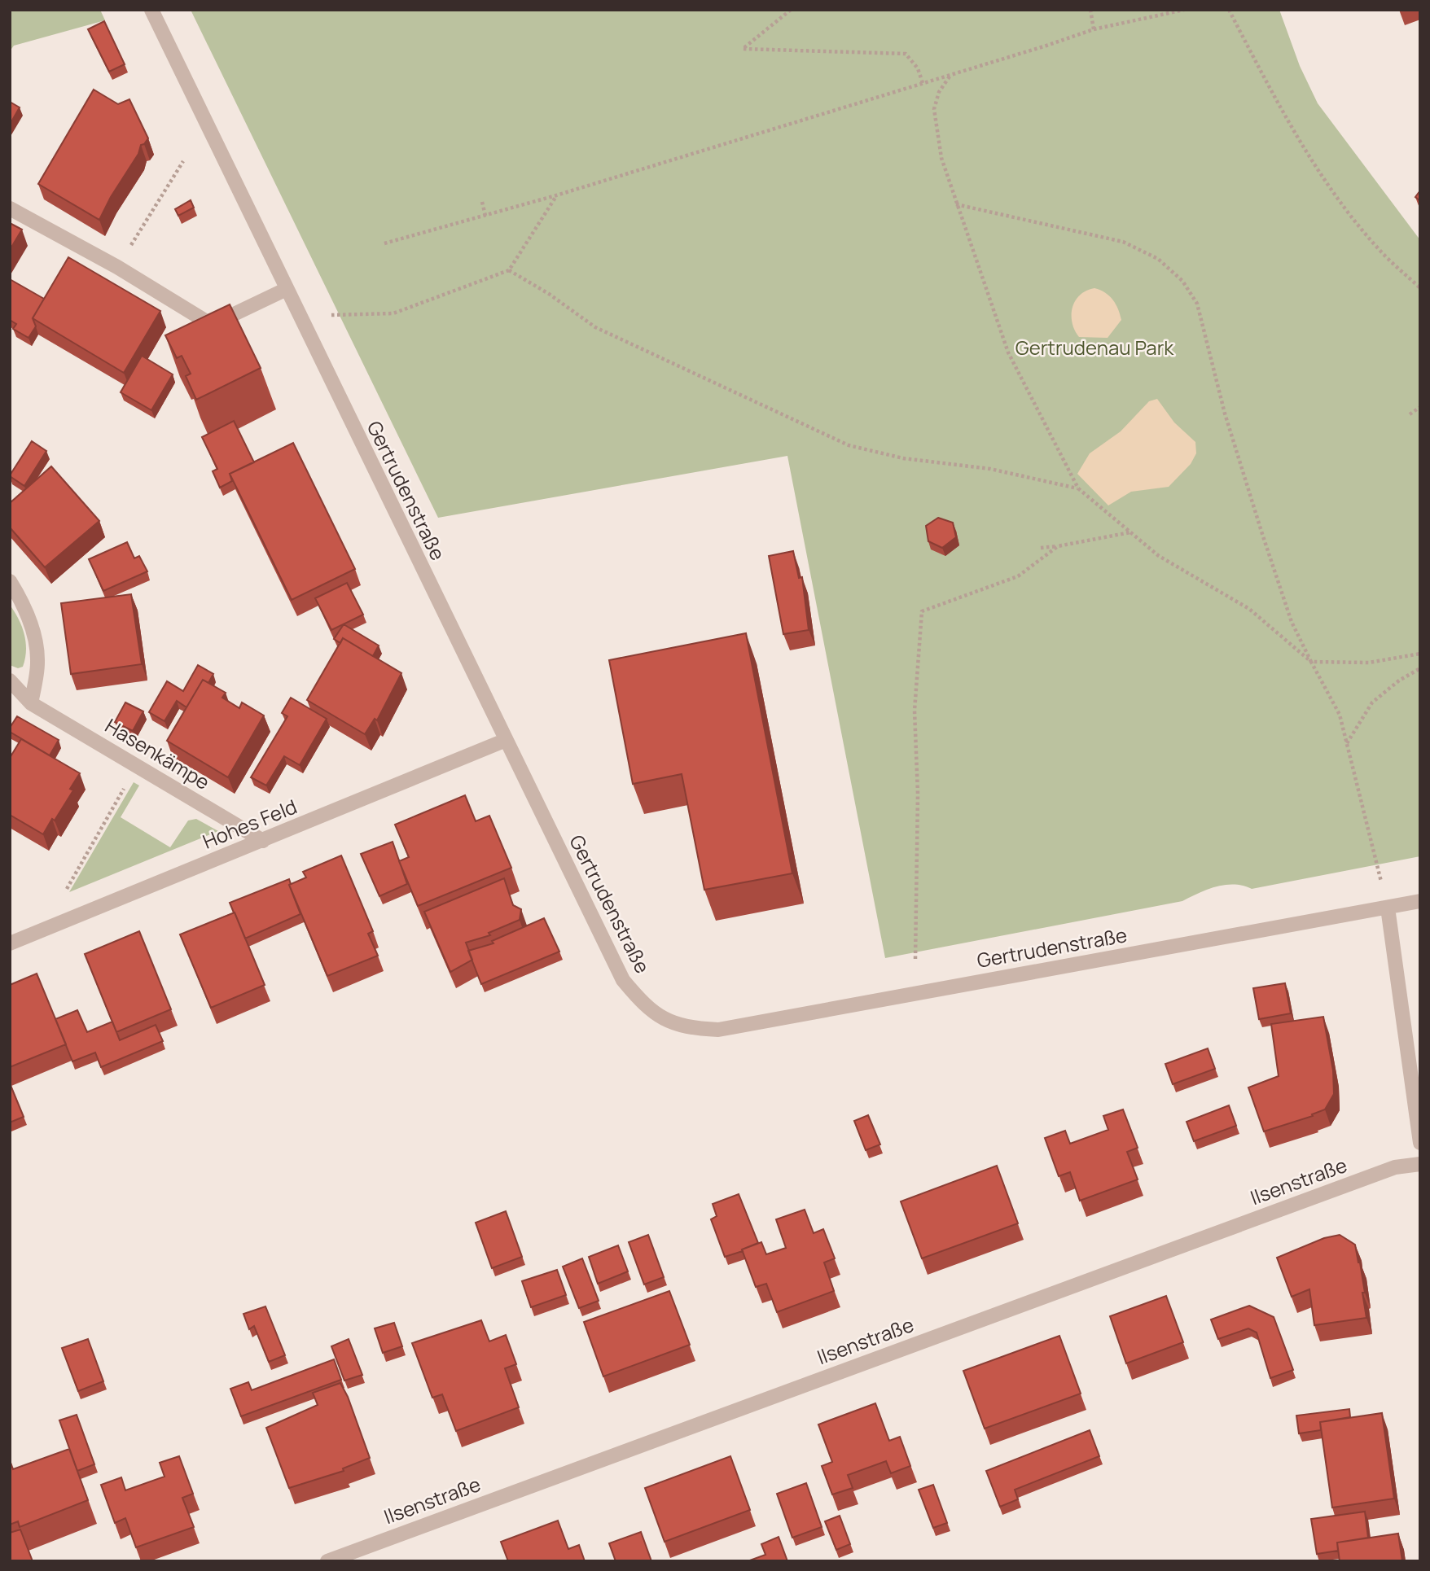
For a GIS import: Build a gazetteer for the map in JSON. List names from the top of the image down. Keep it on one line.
{"streets":{"street":["Gertrudenstraße","Hasenkämpe","Hohes Feld","Ilsenstraße"]},"crossings":[["Gertrudenstraße","Hohes Feld"],["Hasenkämpe","Hohes Feld"]],"parks":["Gertrudenau Park"]}
